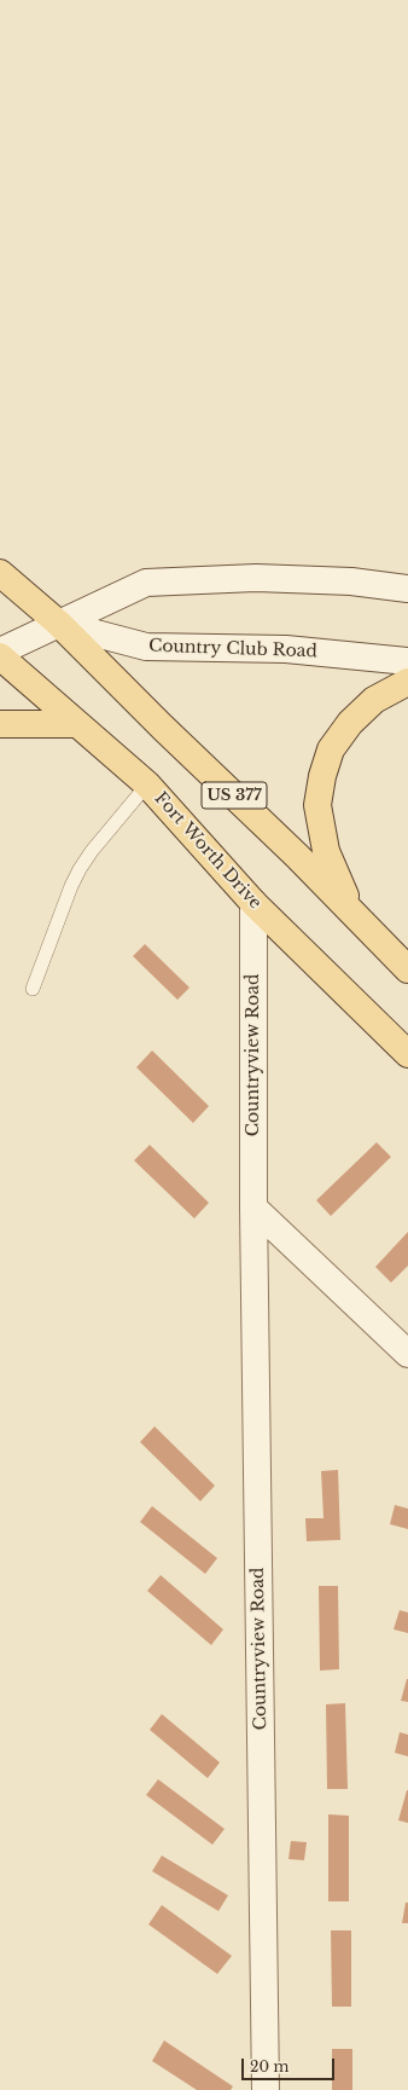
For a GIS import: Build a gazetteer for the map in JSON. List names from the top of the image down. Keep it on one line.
{"streets":{"main road":["US 377","Fort Worth Drive"],"street":["Country Club Road","Countryview Road"]},"crossings":[["Country Club Road","US 377"],["Fort Worth Drive","Countryview Road"]],"scale_bar":"20 m"}
